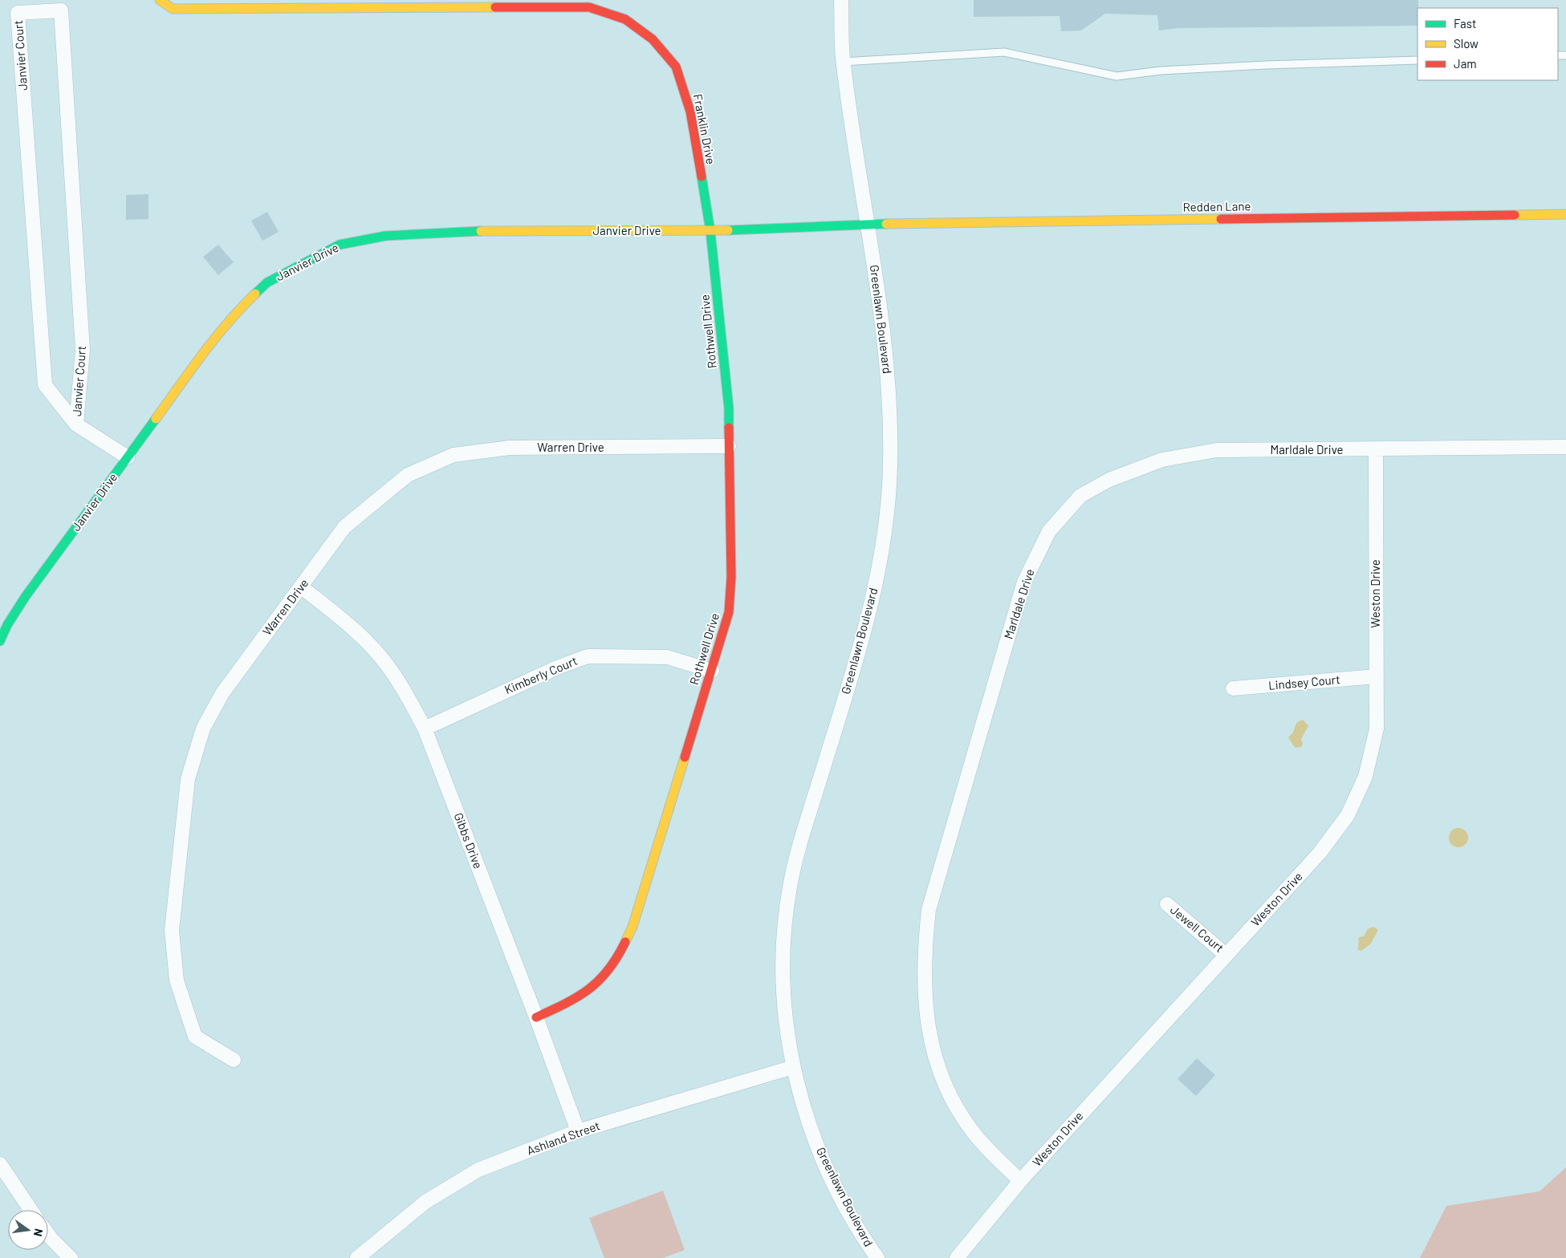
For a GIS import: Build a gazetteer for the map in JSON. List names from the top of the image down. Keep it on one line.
{"streets":{"street":["Janvier Court","Franklin Drive","Redden Lane","Janvier Drive","Greenlawn Boulevard","Rothwell Drive","Warren Drive","Marldale Drive","Weston Drive","Kimberly Court","Lindsey Court","Gibbs Drive","Jewell Court","Ashland Street"]},"crossings":[["Janvier Court","Janvier Drive"],["Franklin Drive","Janvier Drive"],["Franklin Drive","Rothwell Drive"],["Redden Lane","Janvier Drive"],["Redden Lane","Greenlawn Boulevard"],["Janvier Drive","Greenlawn Boulevard"],["Janvier Drive","Rothwell Drive"],["Greenlawn Boulevard","Ashland Street"],["Rothwell Drive","Warren Drive"],["Rothwell Drive","Kimberly Court"],["Rothwell Drive","Gibbs Drive"],["Warren Drive","Gibbs Drive"],["Marldale Drive","Weston Drive"],["Weston Drive","Lindsey Court"],["Weston Drive","Jewell Court"],["Kimberly Court","Gibbs Drive"],["Gibbs Drive","Ashland Street"]],"legend":["Fast","Slow","Jam"],"north":"right"}
